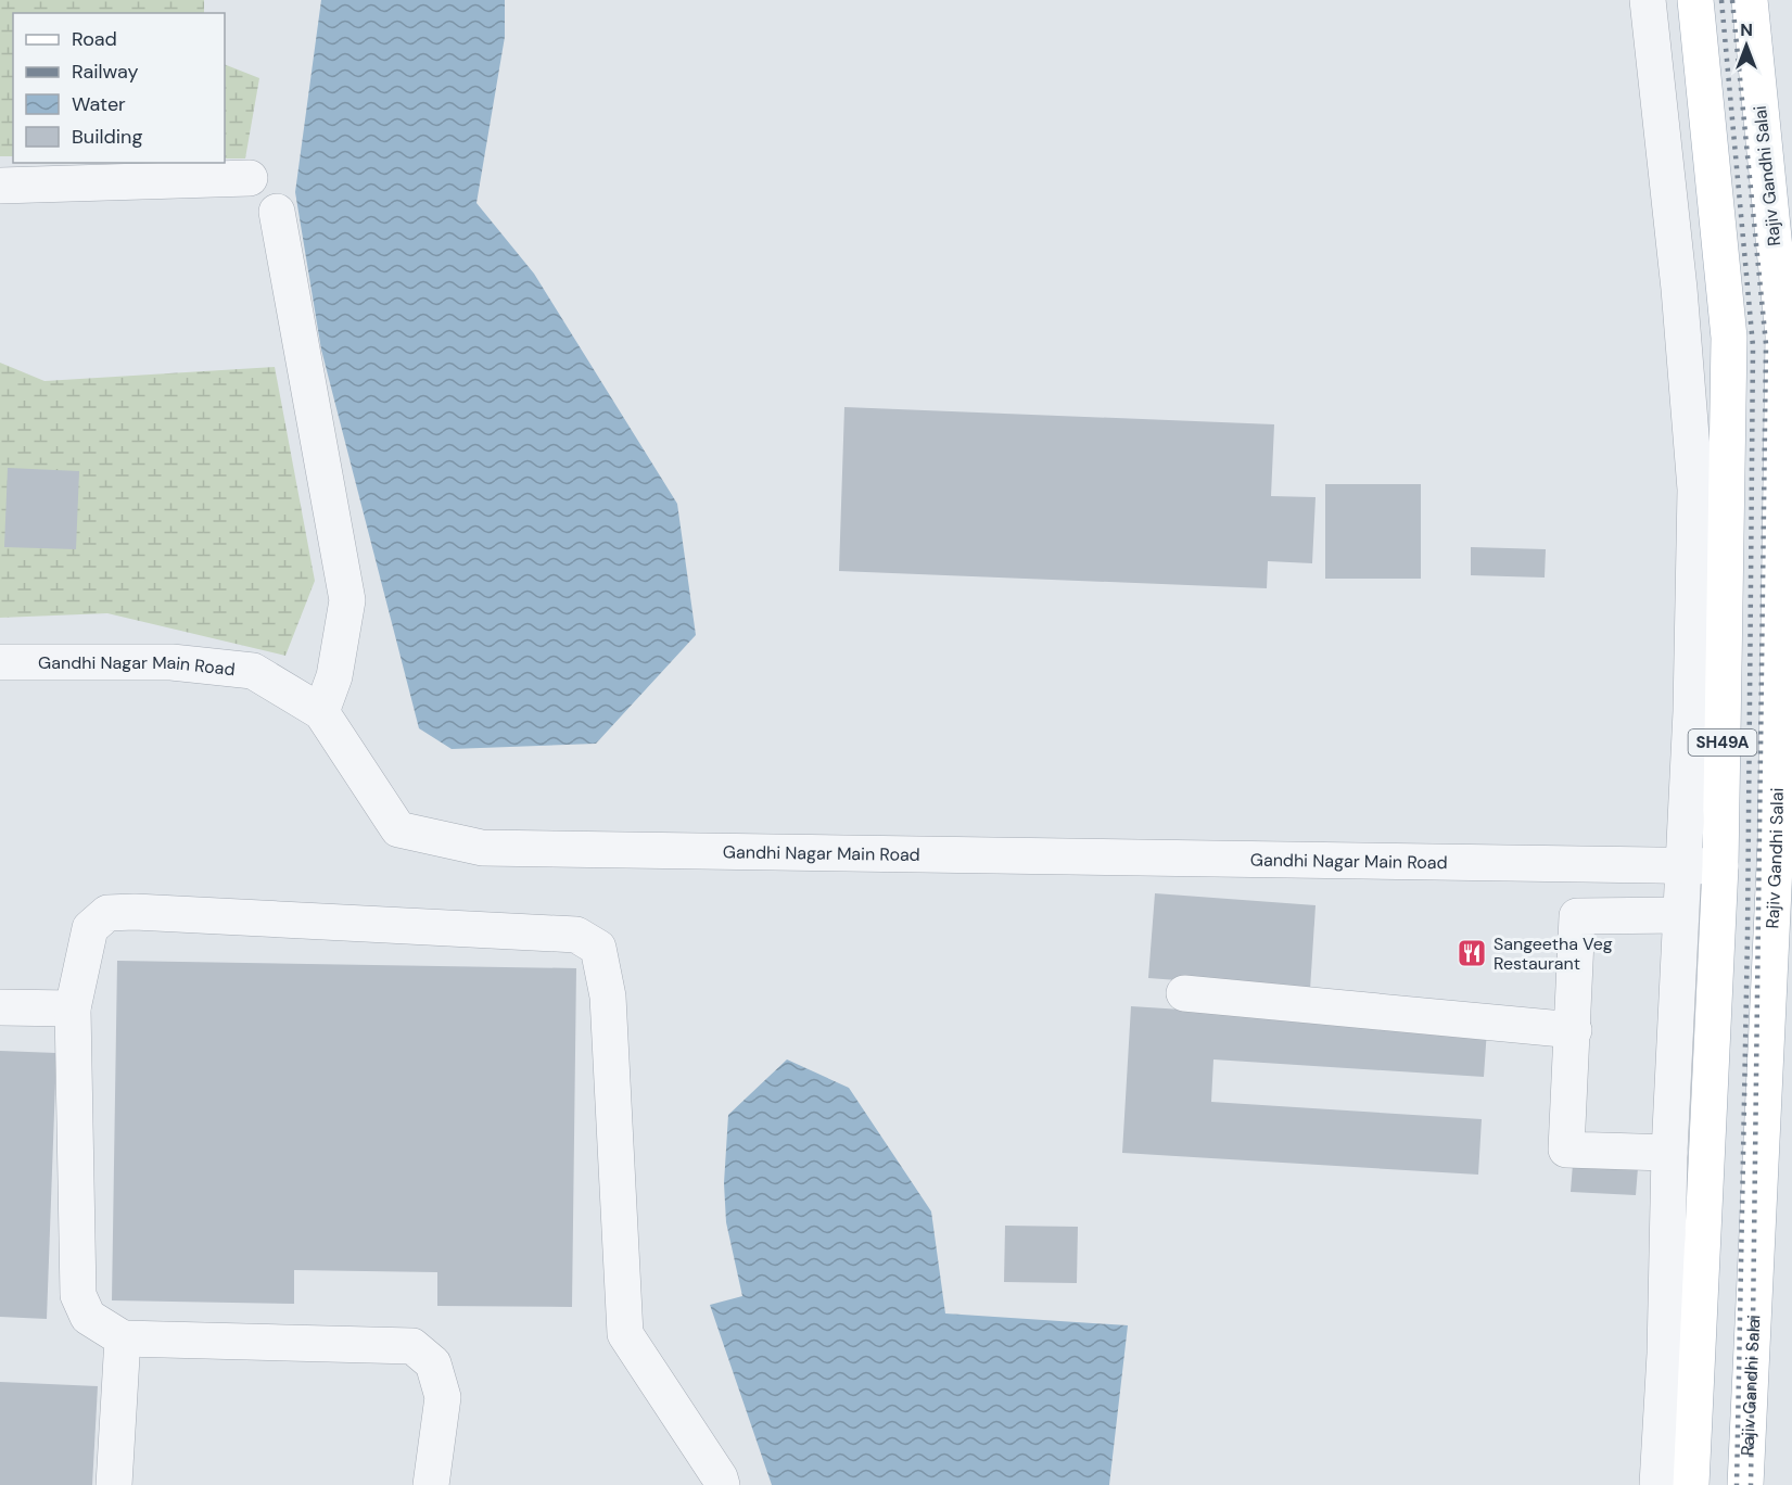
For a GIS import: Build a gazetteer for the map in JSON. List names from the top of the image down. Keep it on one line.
{"streets":{"main road":["Rajiv Gandhi Salai","SH49A"],"street":["Gandhi Nagar Main Road"]},"crossings":[["Gandhi Nagar Main Road","SH49A"]],"places":{"restaurant":["Sangeetha Veg Restaurant"]},"legend":["Road","Railway","Water","Building"],"north":"top"}
